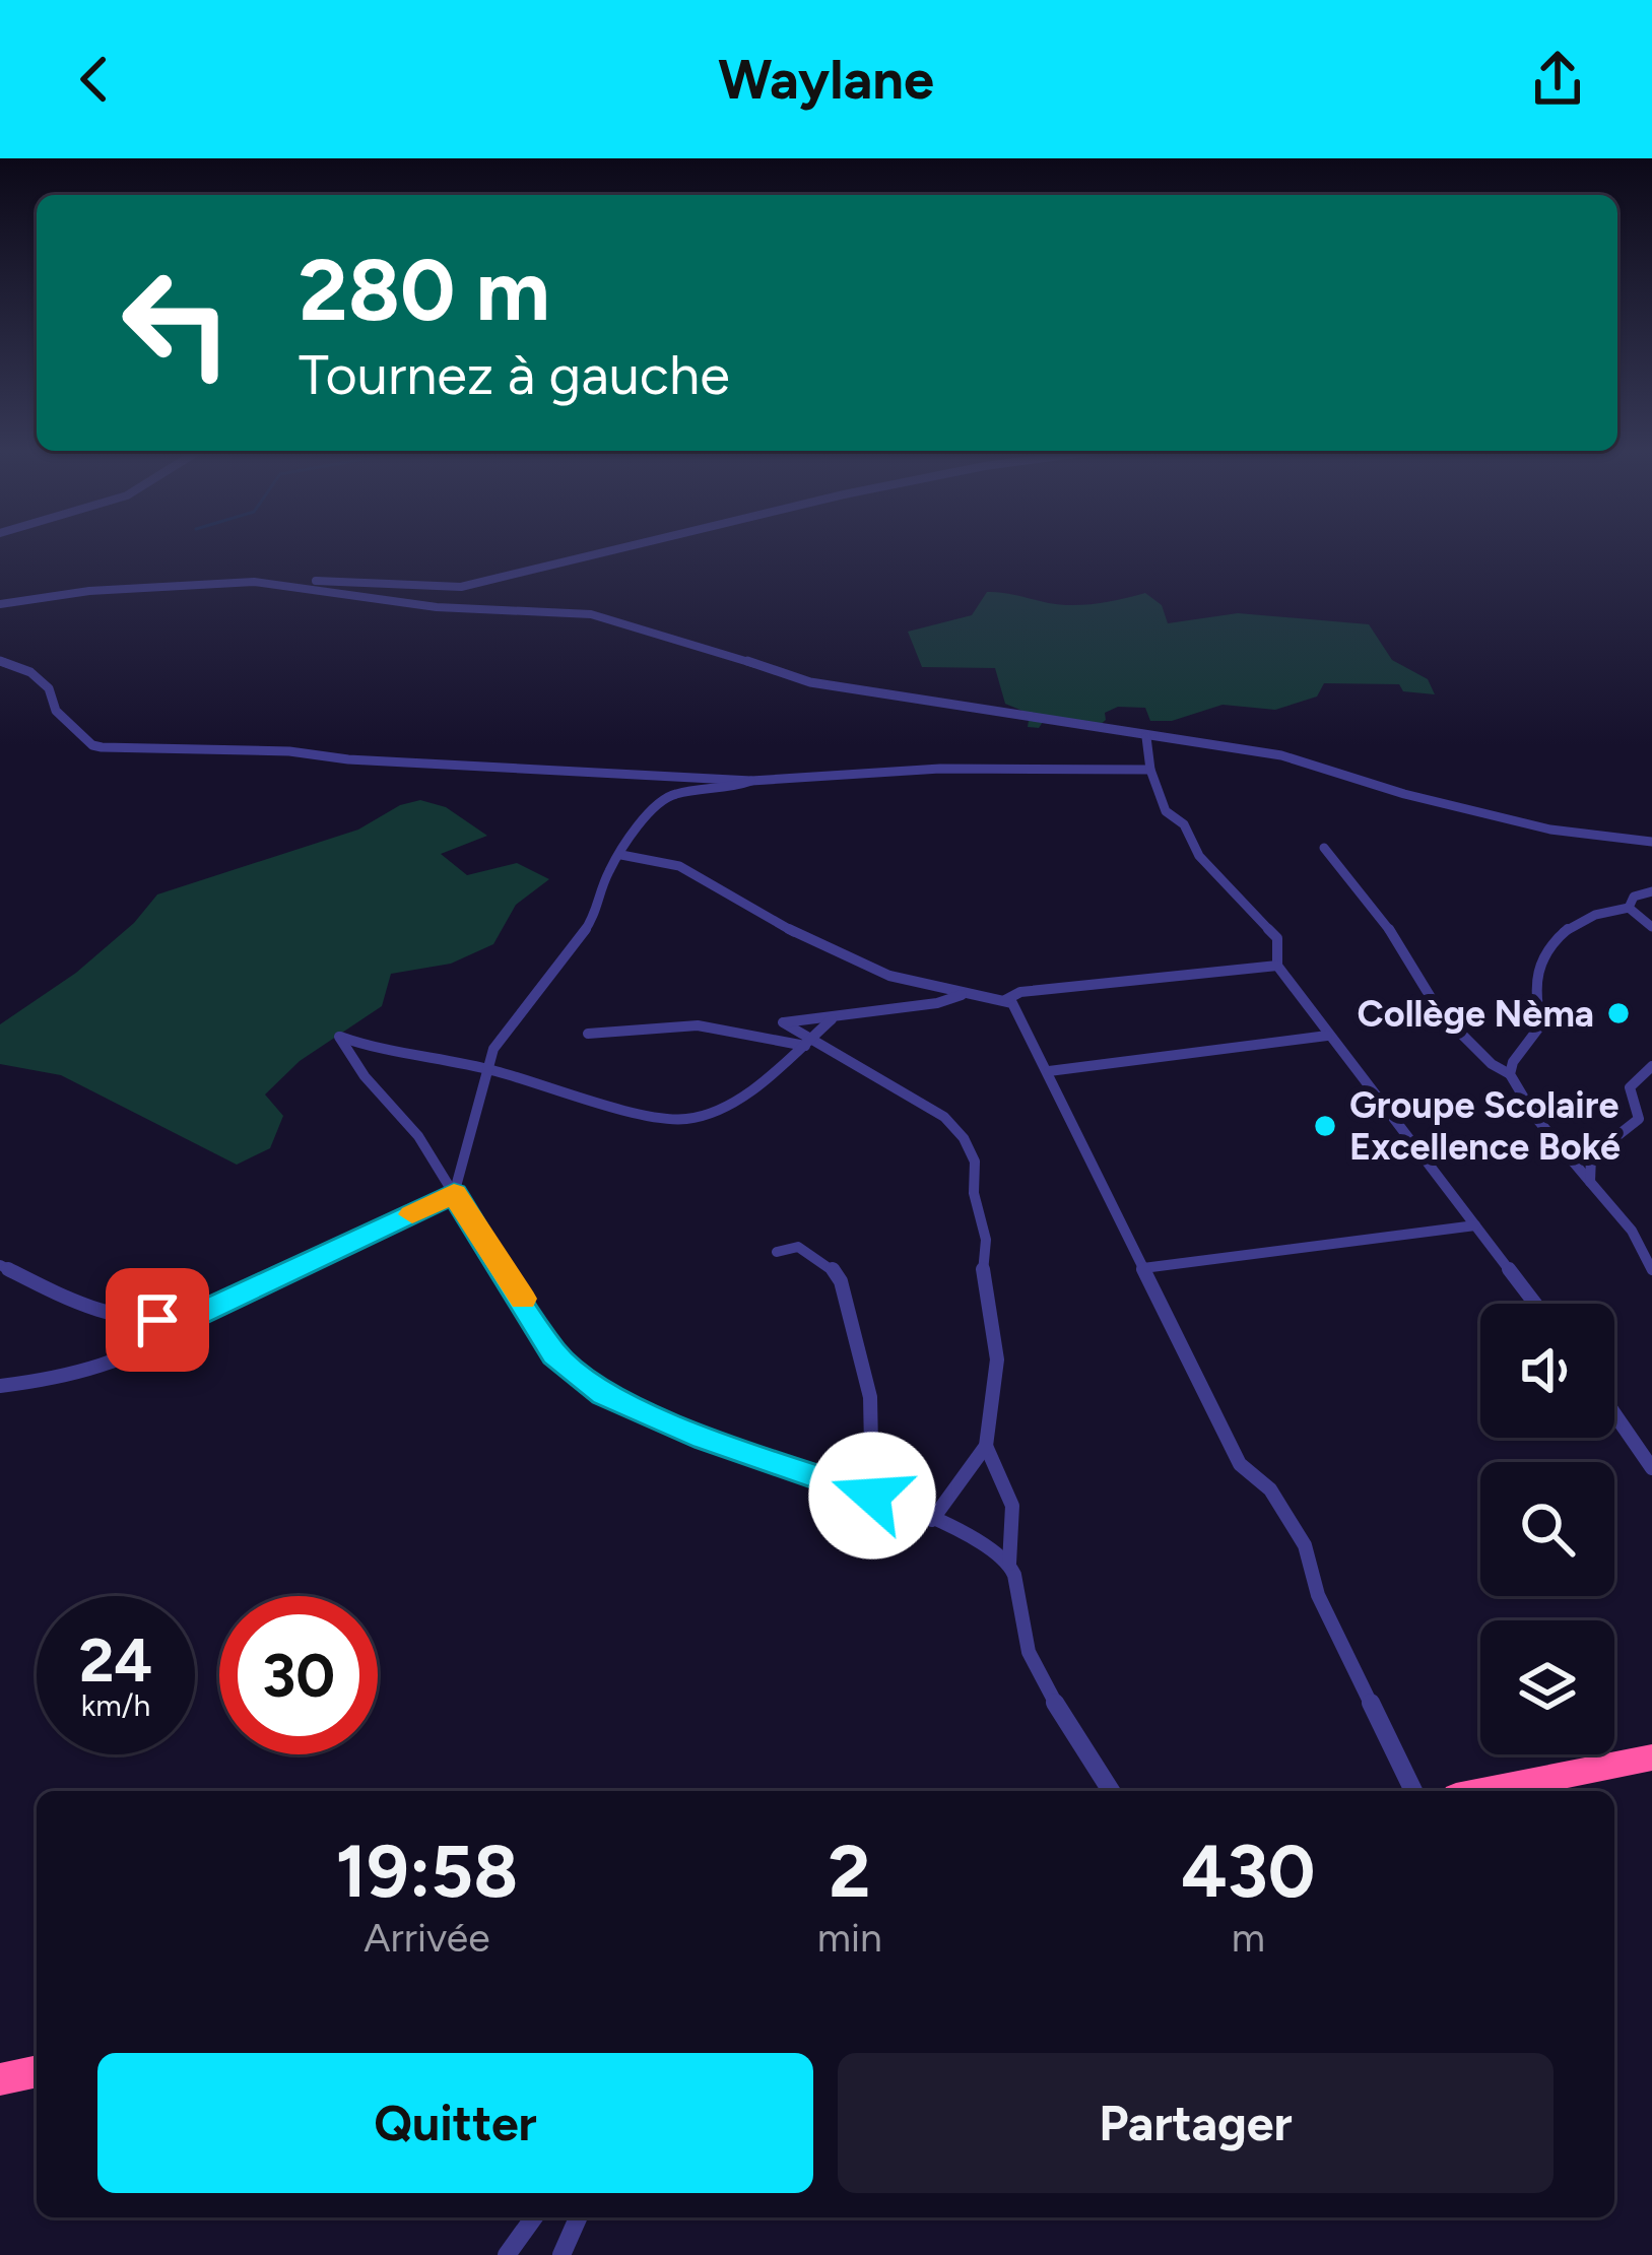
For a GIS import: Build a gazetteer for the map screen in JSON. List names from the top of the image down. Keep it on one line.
{"places":["Collège Nèma","Groupe Scolaire Excellence Boké"],"page":{"header":"Waylane","turn":["280 m","Tournez à gauche"],"speed":"24 km/h","limit":"30","eta":["19:58","Arrivée","2","min","430","m"],"buttons":["Quitter","Partager"]}}
